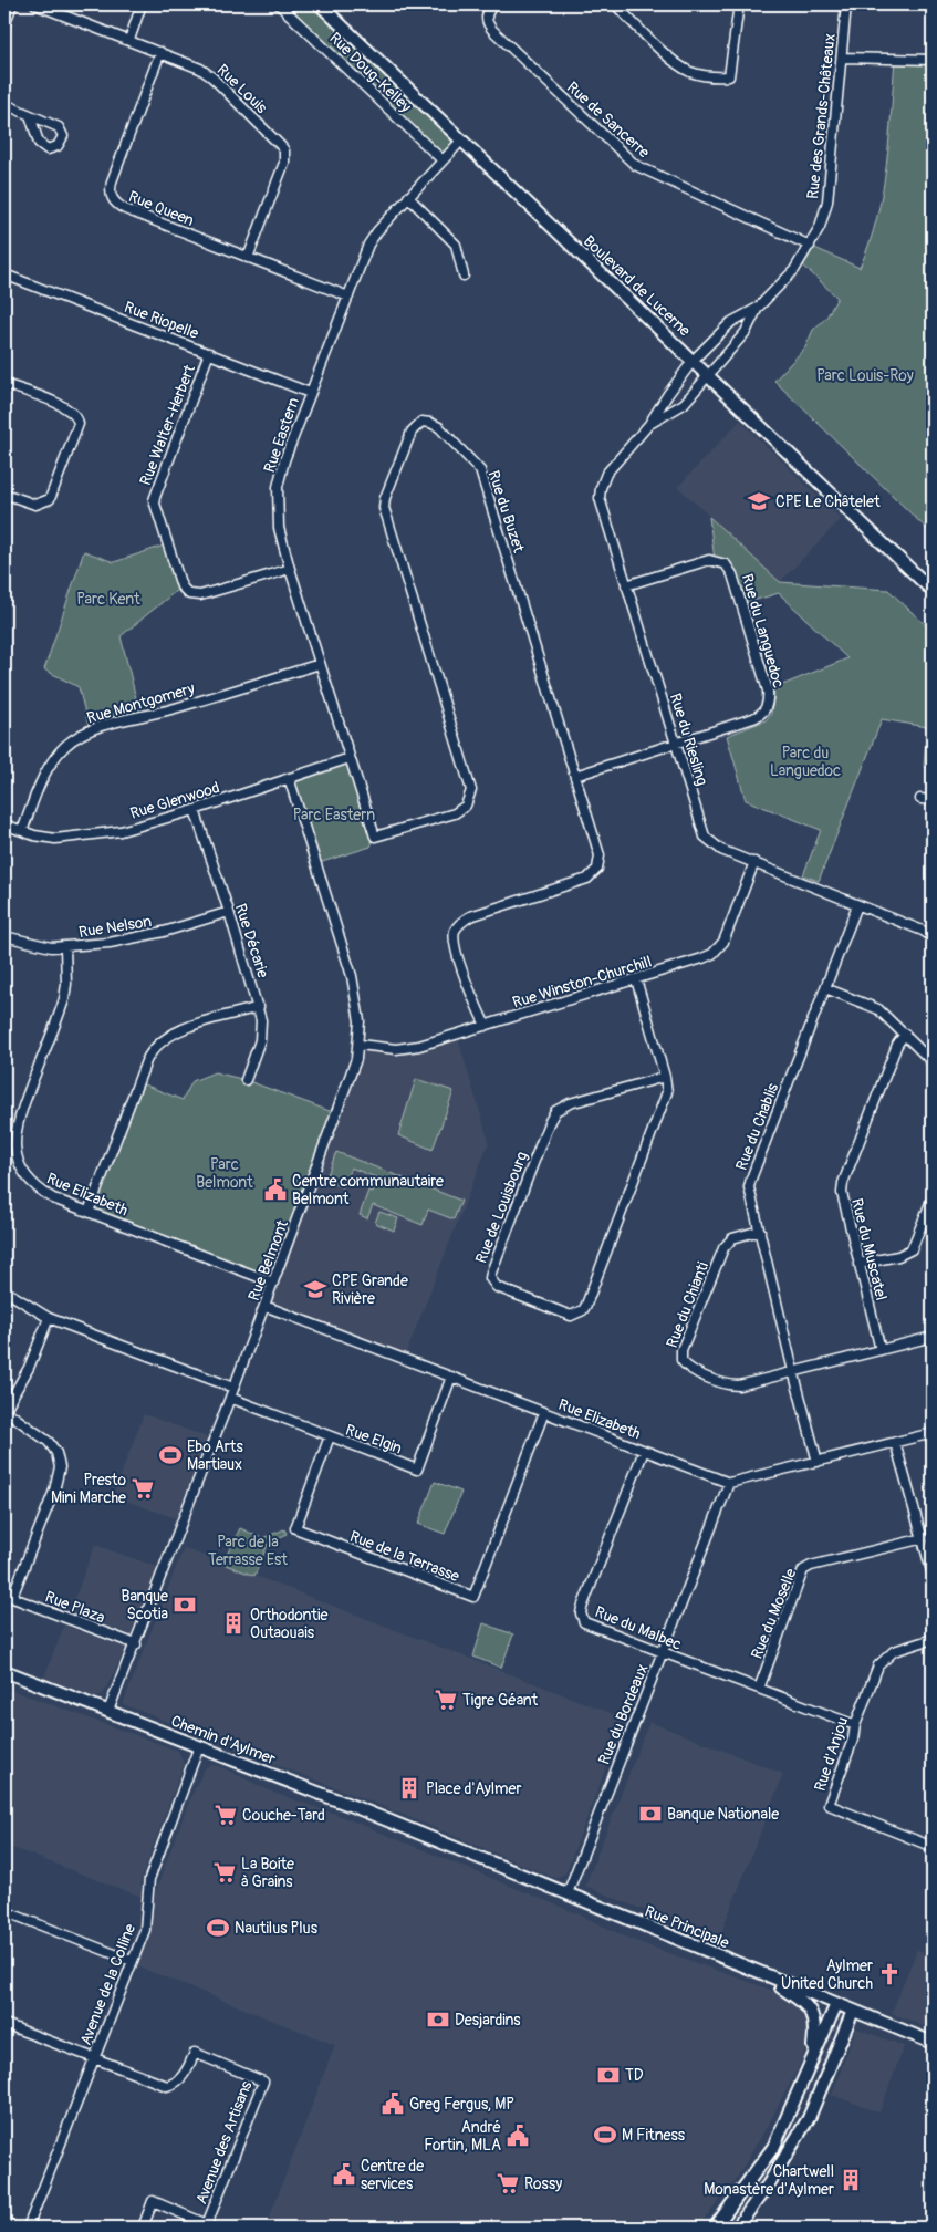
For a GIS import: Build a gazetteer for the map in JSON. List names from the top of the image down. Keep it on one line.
{"streets":{"main road":["Boulevard de Lucerne","Chemin d'Aylmer","Rue Principale"],"street":["Rue Doug-Kelley","Rue Louis","Rue des Grands-Châteaux","Rue de Sancerre","Rue Queen","Rue Riopelle","Rue Walter-Herbert","Rue Eastern","Rue du Buzet","Rue du Languedoc","Rue Montgomery","Rue du Riesling","Rue Glenwood","Rue Nelson","Rue Décarie","Rue Winston-Churchill","Rue du Chablis","Rue Elizabeth","Rue de Louisbourg","Rue du Muscatel","Rue Belmont","Rue du Chianti","Rue Elgin","Rue de la Terrasse","Rue Plaza","Rue du Moselle","Rue du Malbec","Rue du Bordeaux","Rue d'Anjou","Avenue de la Colline","Avenue des Artisans"]},"crossings":[["Rue Doug-Kelley","Rue Eastern"],["Rue Louis","Rue Queen"],["Rue des Grands-Châteaux","Rue de Sancerre"],["Rue des Grands-Châteaux","Boulevard de Lucerne"],["Rue des Grands-Châteaux","Rue du Riesling"],["Rue Queen","Rue Eastern"],["Boulevard de Lucerne","Rue Eastern"],["Boulevard de Lucerne","Rue du Riesling"],["Rue Riopelle","Rue Walter-Herbert"],["Rue Riopelle","Rue Eastern"],["Rue Walter-Herbert","Rue Eastern"],["Rue Eastern","Rue du Buzet"],["Rue Eastern","Rue Montgomery"],["Rue Eastern","Rue Glenwood"],["Rue du Buzet","Rue du Languedoc"],["Rue du Buzet","Rue Winston-Churchill"],["Rue du Languedoc","Rue du Riesling"],["Rue Montgomery","Rue Glenwood"],["Rue du Riesling","Rue Winston-Churchill"],["Rue du Riesling","Rue du Chablis"],["Rue Glenwood","Rue Décarie"],["Rue Glenwood","Rue Belmont"],["Rue Nelson","Rue Décarie"],["Rue Nelson","Rue Elizabeth"],["Rue Winston-Churchill","Rue de Louisbourg"],["Rue Winston-Churchill","Rue Belmont"],["Rue du Chablis","Rue du Chianti"],["Rue Elizabeth","Rue Belmont"],["Rue Elizabeth","Rue Elgin"],["Rue Elizabeth","Rue de la Terrasse"],["Rue Elizabeth","Rue du Malbec"],["Rue Elizabeth","Rue du Bordeaux"],["Rue Belmont","Rue Elgin"],["Rue Belmont","Rue Plaza"],["Rue Belmont","Chemin d'Aylmer"],["Rue Elgin","Rue de la Terrasse"],["Rue du Moselle","Rue du Malbec"],["Rue du Malbec","Rue du Bordeaux"],["Rue du Malbec","Rue d'Anjou"],["Rue du Bordeaux","Rue Principale"],["Chemin d'Aylmer","Rue Principale"],["Chemin d'Aylmer","Avenue de la Colline"],["Avenue de la Colline","Avenue des Artisans"]],"parks":["Parc Louis-Roy","Parc Kent","Parc du Languedoc","Parc Eastern","Parc Belmont","Parc de la Terrasse Est"],"places":{"school or university":["CPE Le Châtelet","CPE Grande Rivière"],"public building":["Centre communautaire Belmont","Greg Fergus, MP","André Fortin, MLA","Centre de services"],"sports":["Ebo Arts Martiaux","Nautilus Plus","M Fitness"],"supermarket":["Presto Mini Marche","Tigre Géant","Couche-Tard","La Boite à Grains","Rossy"],"bank":["Banque Scotia","Banque Nationale","Desjardins","TD"],"building":["Orthodontie Outaouais","Place d'Aylmer","Chartwell Monastère d'Aylmer"],"church":["Aylmer United Church"]}}
